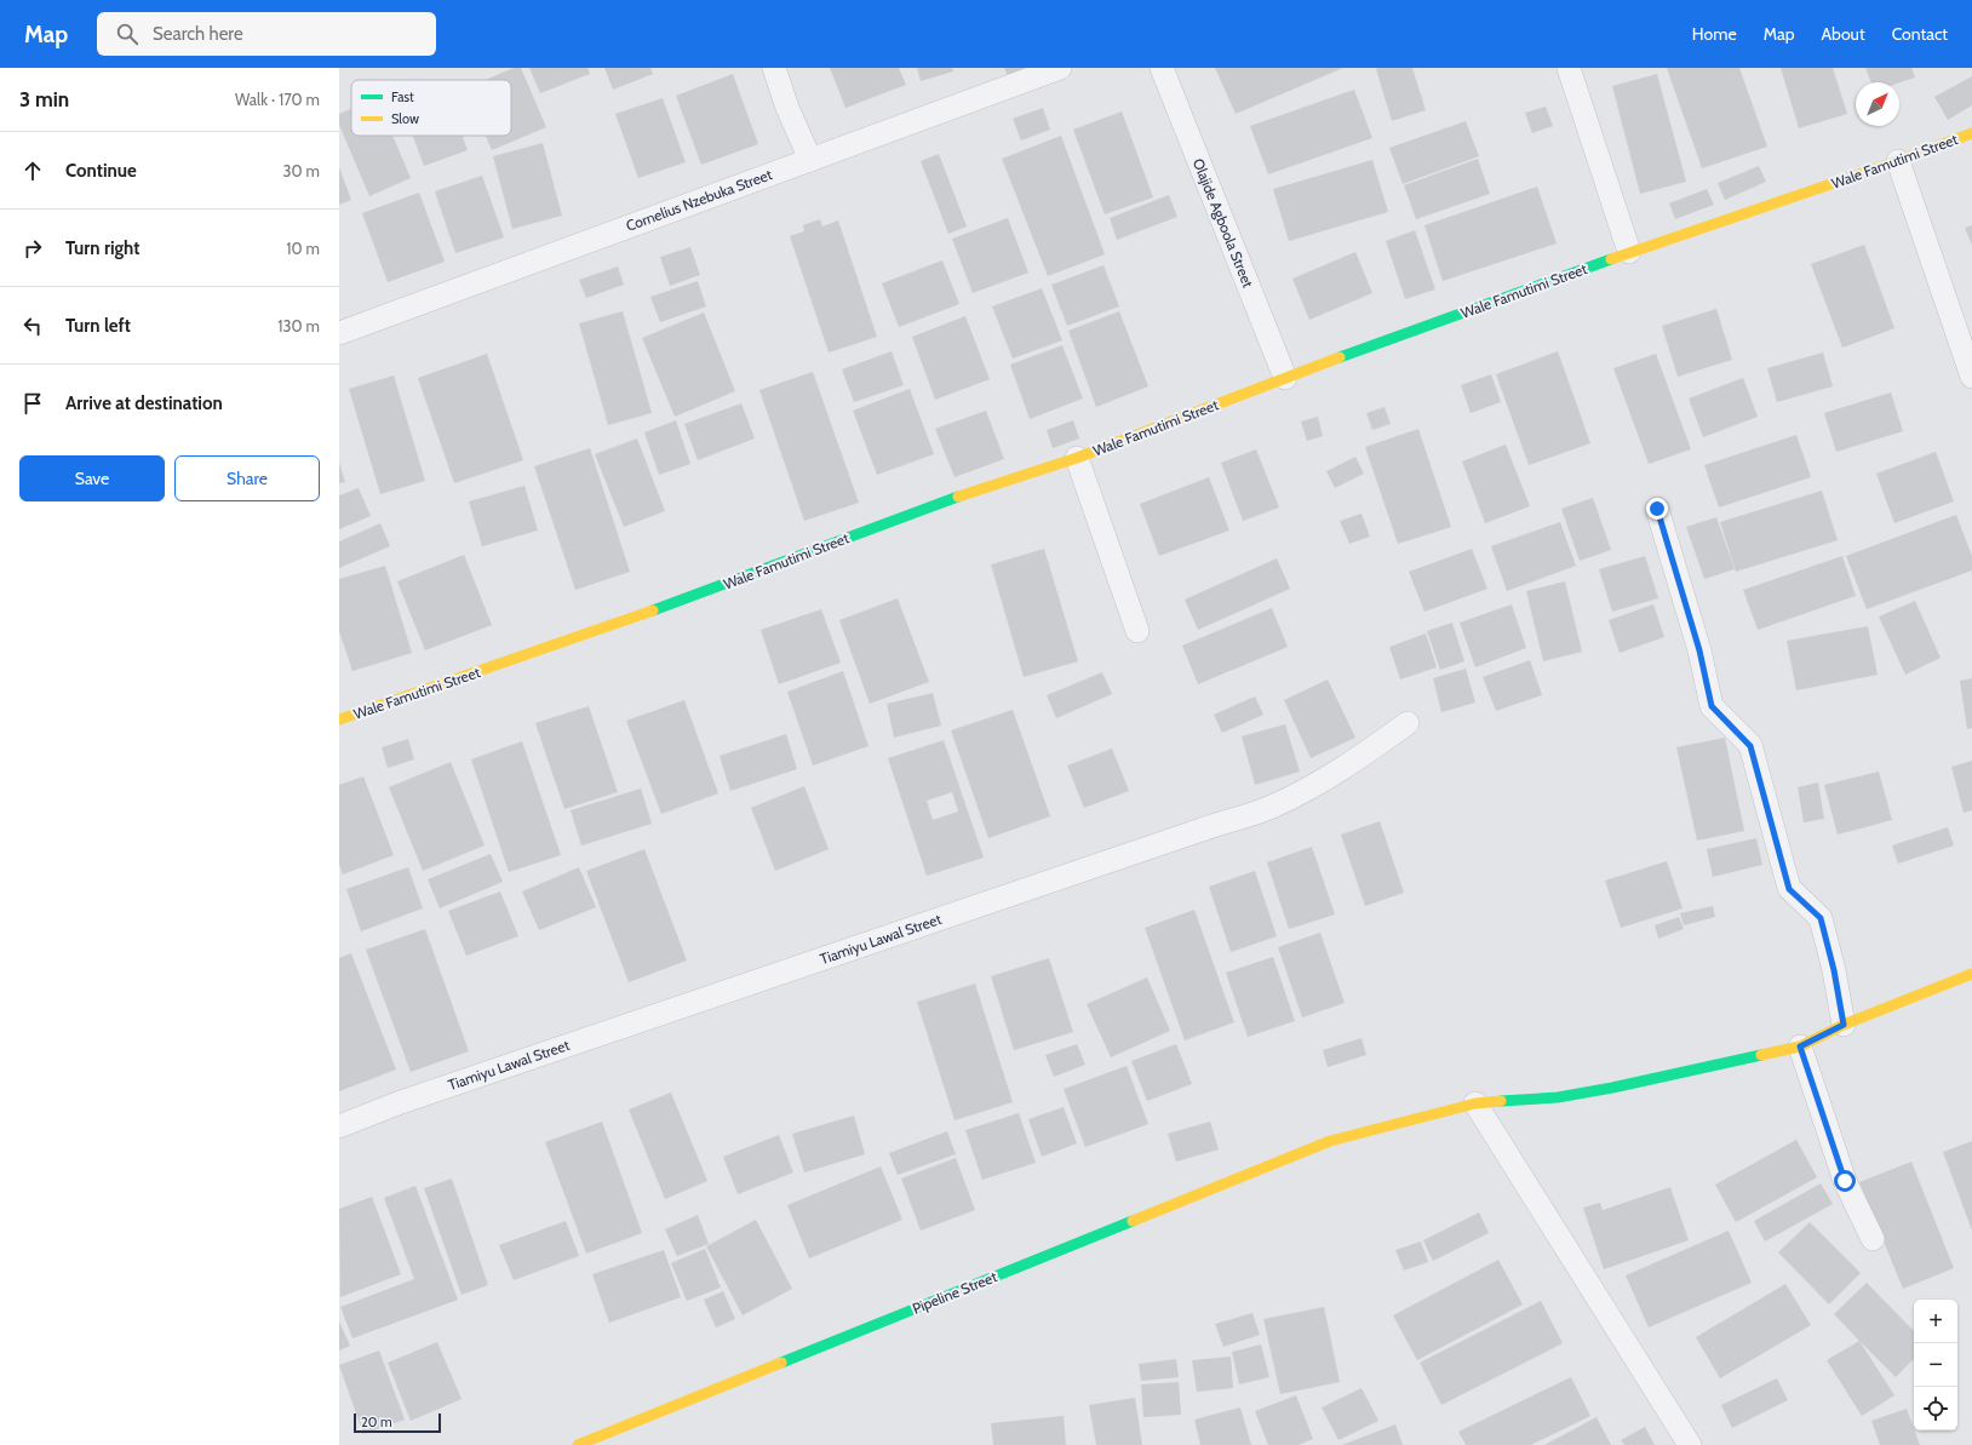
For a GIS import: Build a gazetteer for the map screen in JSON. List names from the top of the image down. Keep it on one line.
{"streets":{"street":["Wale Famutimi Street","Cornelius Nzebuka Street","Olajide Agboola Street","Tiamiyu Lawal Street","Pipeline Street"]},"crossings":[["Wale Famutimi Street","Olajide Agboola Street"]],"legend":["Fast","Slow"],"scale_bar":"20 m","north":"top right","page":{"header":"Map","search":"Search here","nav":["Home","Map","About","Contact"],"heading":["3 min","Walk · 170 m"],"list":[["Continue","30 m"],["Turn right","10 m"],["Turn left","130 m"],"Arrive at destination"],"buttons":["Save","Share"],"map_buttons":["+","−"],"scale":"20 m"}}
